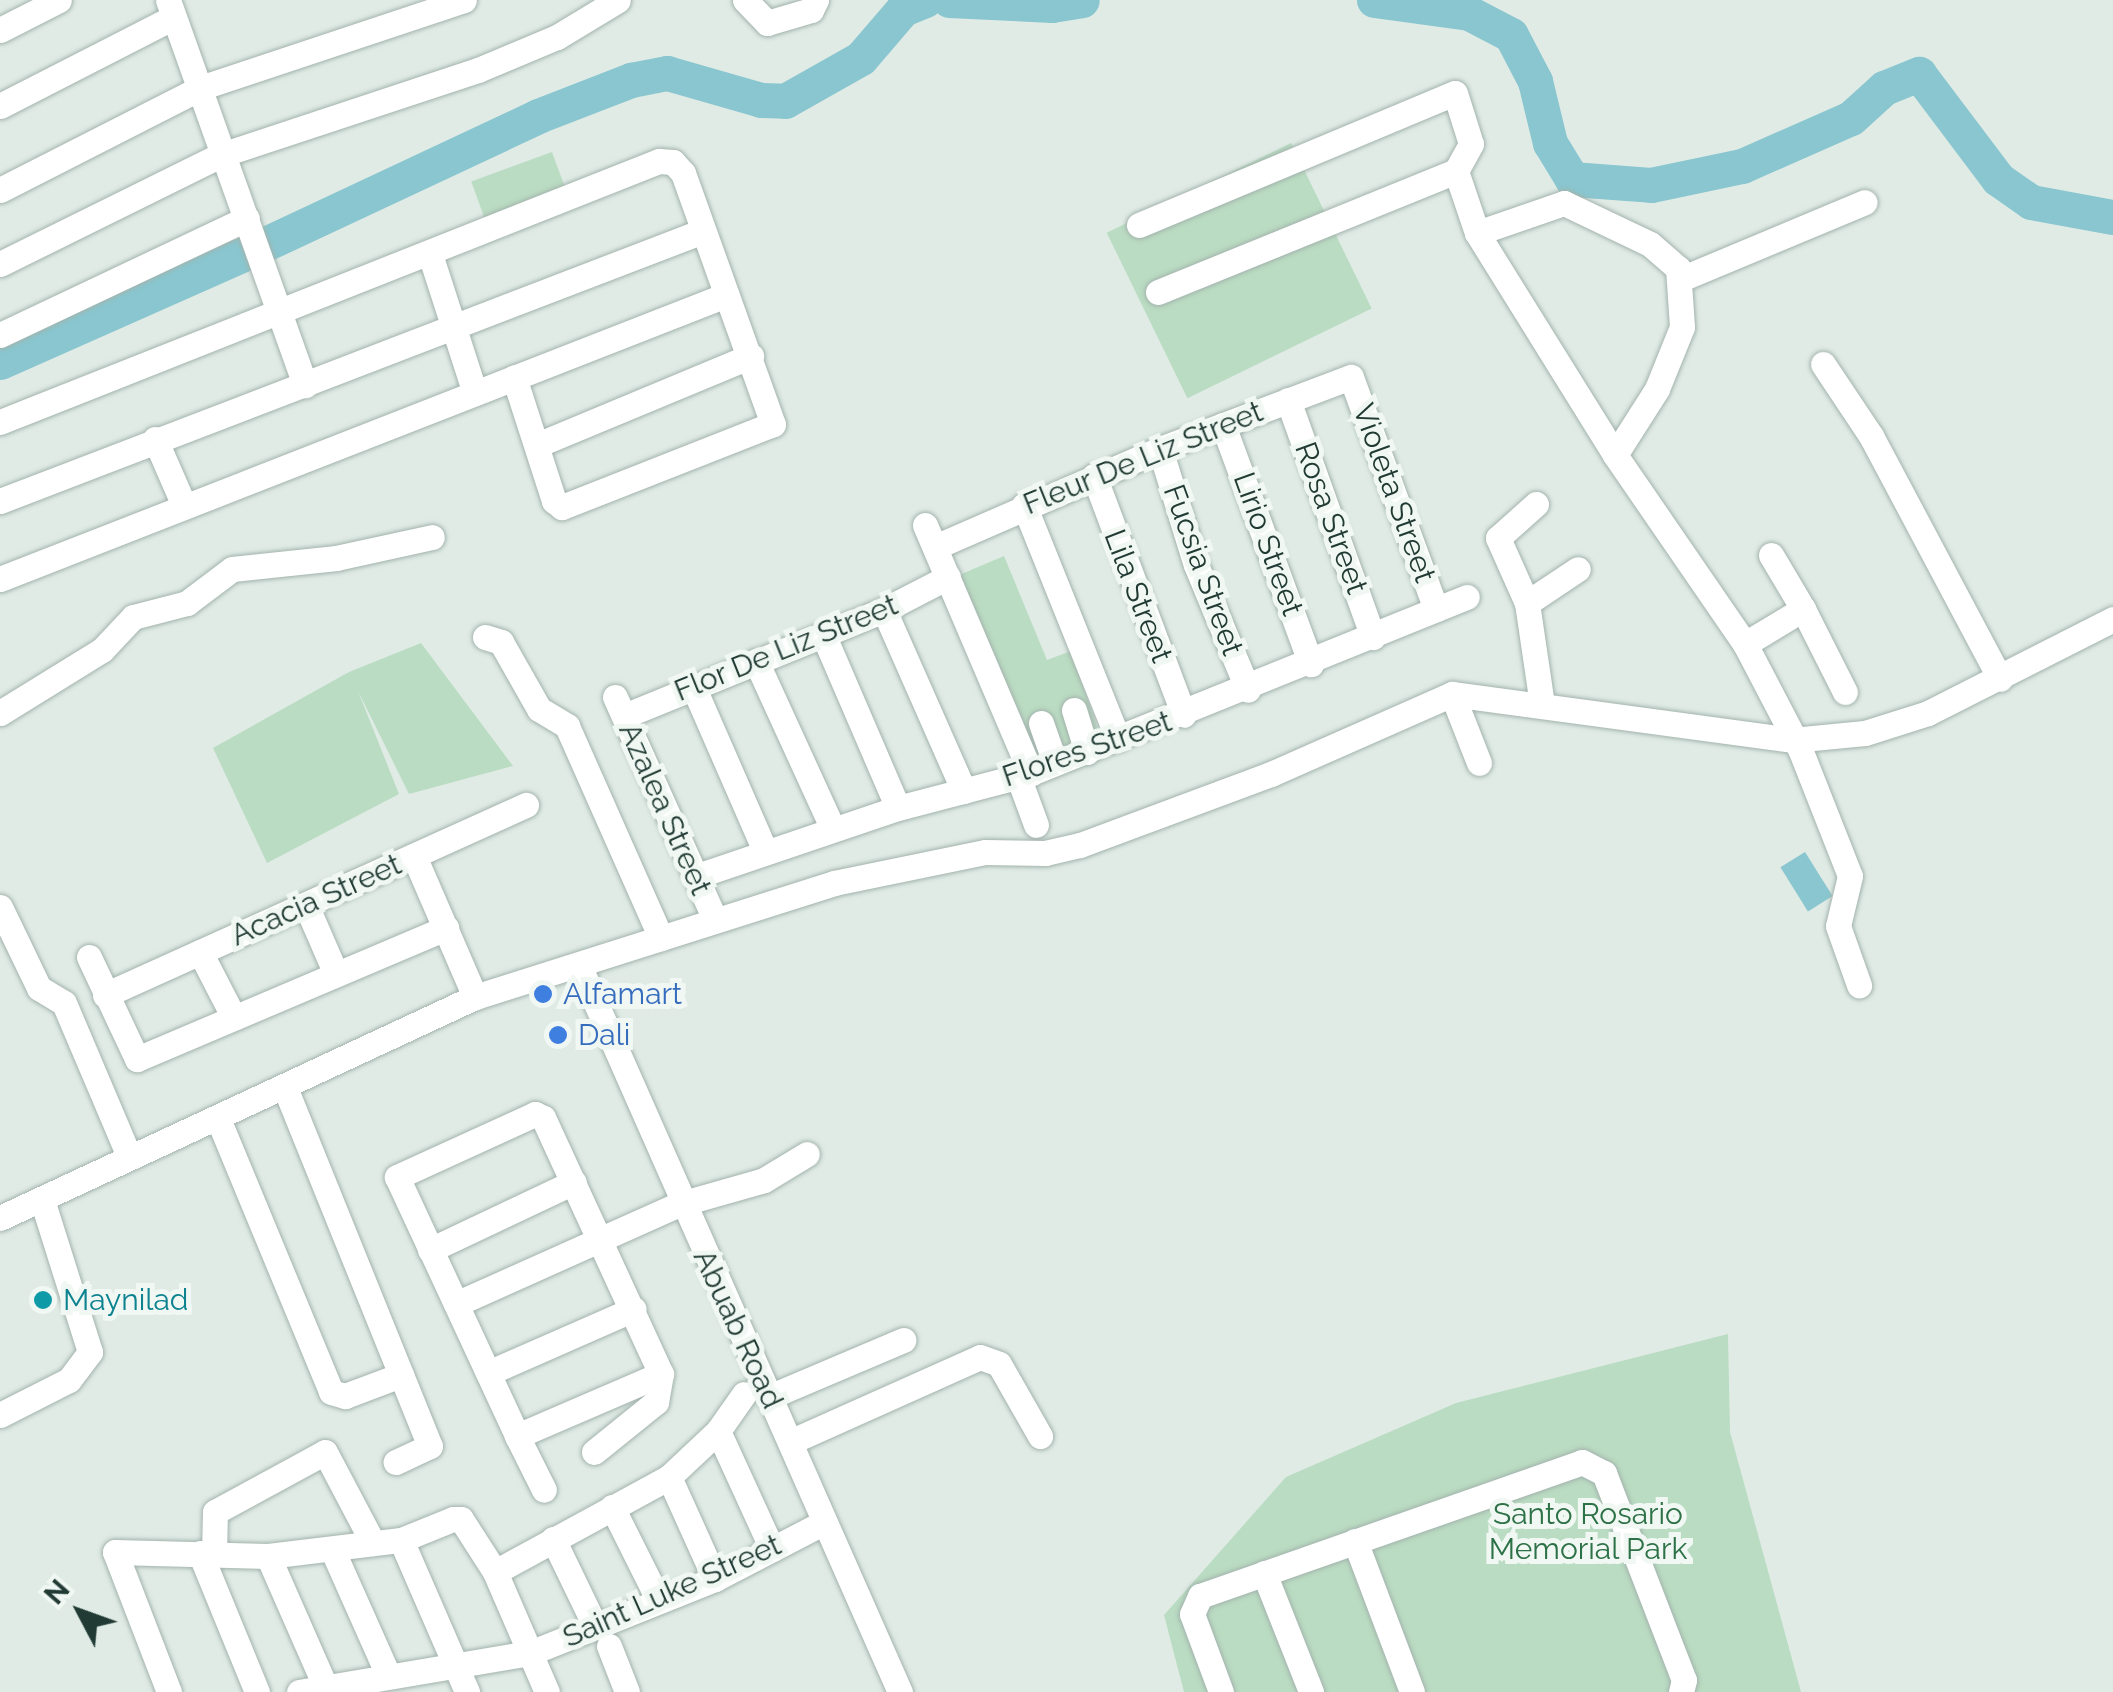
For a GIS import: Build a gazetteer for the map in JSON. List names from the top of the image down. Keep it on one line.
{"streets":{"street":["Fleur De Liz Street","Violeta Street","Rosa Street","Lirio Street","Fucsia Street","Lila Street","Flor De Liz Street","Flores Street","Azalea Street","Acacia Street","Abuab Road","Saint Luke Street"]},"crossings":[["Fleur De Liz Street","Violeta Street"],["Fleur De Liz Street","Rosa Street"],["Fleur De Liz Street","Lirio Street"],["Fleur De Liz Street","Fucsia Street"],["Fleur De Liz Street","Lila Street"],["Fleur De Liz Street","Flor De Liz Street"],["Violeta Street","Flores Street"],["Rosa Street","Flores Street"],["Lirio Street","Flores Street"],["Fucsia Street","Flores Street"],["Lila Street","Flores Street"],["Flor De Liz Street","Azalea Street"],["Flores Street","Azalea Street"]],"parks":["Santo Rosario Memorial Park"],"places":["Alfamart","Dali","Maynilad"],"north":"top left"}
